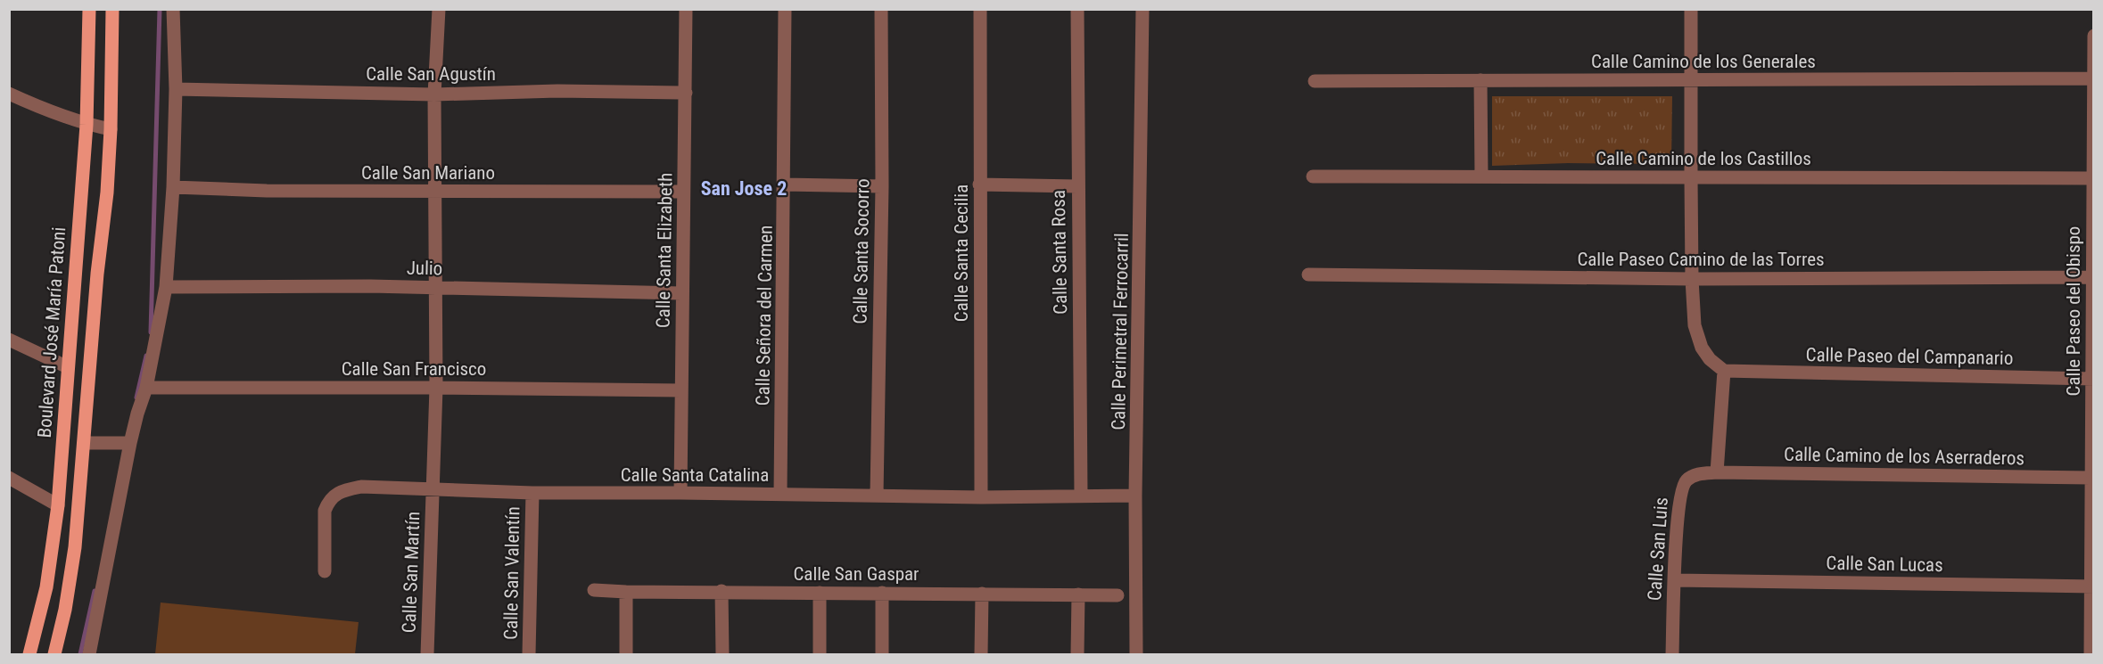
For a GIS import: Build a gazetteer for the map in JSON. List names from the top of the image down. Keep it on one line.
{"streets":{"main road":["Boulevard José María Patoni"],"street":["Calle Camino de los Generales","Calle San Agustín","Calle Camino de los Castillos","Calle San Mariano","Calle Santa Elizabeth","Calle Santa Socorro","Calle Santa Rosa","Calle Santa Cecilia","Calle Paseo Camino de las Torres","Julio","Calle Paseo del Obispo","Calle Señora del Carmen","Calle Perimetral Ferrocarril","Calle Paseo del Campanario","Calle San Francisco","Calle Camino de los Aserraderos","Calle Santa Catalina","Calle San Luis","Calle San Lucas","Calle San Martín","Calle San Valentín","Calle San Gaspar"]},"crossings":[["Calle Camino de los Generales","Calle Paseo del Obispo"],["Calle San Agustín","Calle Santa Elizabeth"],["Calle San Agustín","Calle San Martín"],["Calle Camino de los Castillos","Calle Paseo del Obispo"],["Calle San Mariano","Calle Santa Elizabeth"],["Calle San Mariano","Calle San Martín"],["Calle Santa Elizabeth","Julio"],["Calle Santa Elizabeth","Calle San Francisco"],["Calle Santa Elizabeth","Calle Santa Catalina"],["Calle Santa Socorro","Calle Santa Catalina"],["Calle Santa Rosa","Calle Santa Catalina"],["Calle Santa Cecilia","Calle Santa Catalina"],["Calle Paseo Camino de las Torres","Calle Paseo del Obispo"],["Julio","Calle San Martín"],["Calle Paseo del Obispo","Calle Paseo del Campanario"],["Calle Paseo del Obispo","Calle Camino de los Aserraderos"],["Calle Paseo del Obispo","Calle San Lucas"],["Calle Señora del Carmen","Calle Santa Catalina"],["Calle Perimetral Ferrocarril","Calle Santa Catalina"],["Calle San Francisco","Calle San Martín"],["Calle Camino de los Aserraderos","Calle San Luis"],["Calle Santa Catalina","Calle San Martín"],["Calle Santa Catalina","Calle San Valentín"],["Calle San Luis","Calle San Lucas"]],"districts":["San Jose 2"]}
